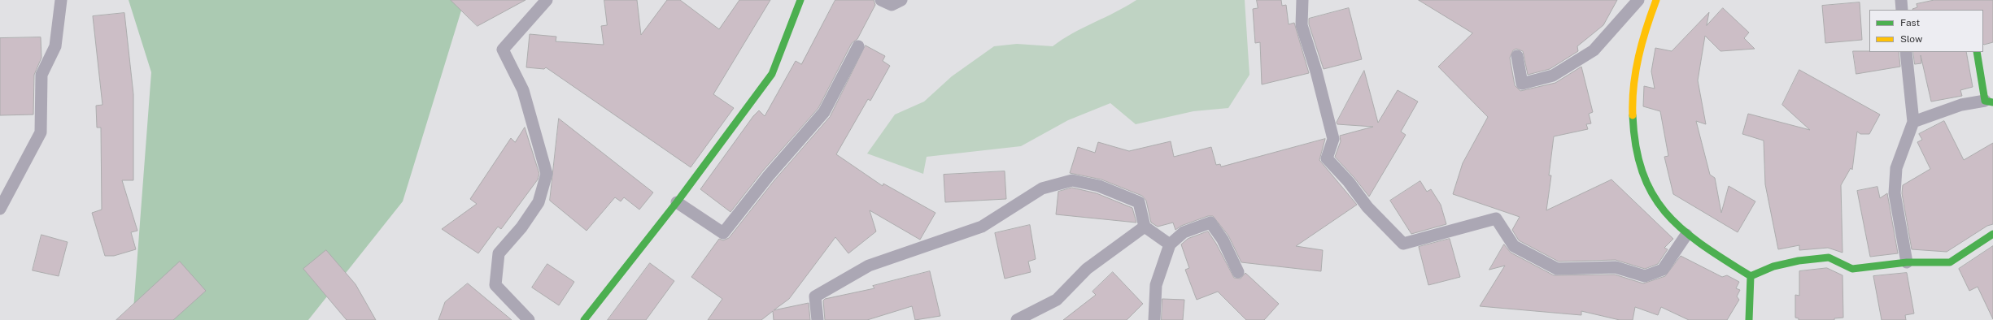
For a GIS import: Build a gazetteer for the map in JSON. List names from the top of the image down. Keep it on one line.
{"legend":["Fast","Slow"]}
